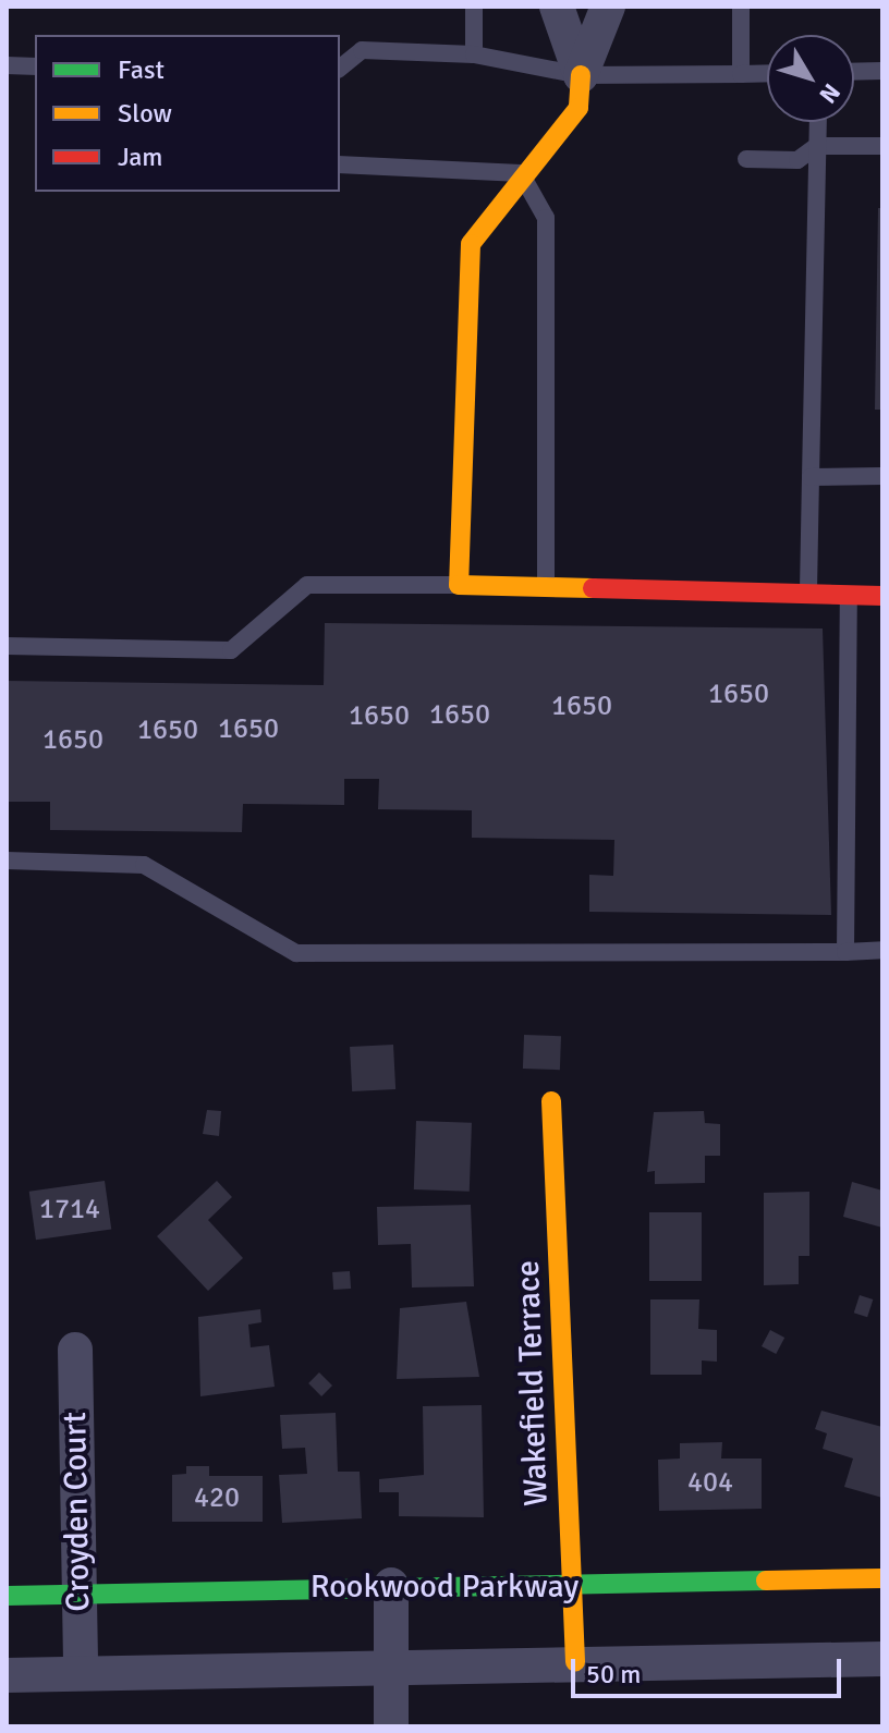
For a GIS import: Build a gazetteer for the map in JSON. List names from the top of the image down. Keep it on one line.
{"streets":{"street":["Wakefield Terrace","Croyden Court","Rookwood Parkway"]},"crossings":[["Wakefield Terrace","Rookwood Parkway"],["Croyden Court","Rookwood Parkway"]],"house_numbers":["1650","1650","1650","1650","1650","1650","1650","1714","404","420"],"legend":["Fast","Slow","Jam"],"scale_bar":"50 m","north":"bottom right"}
